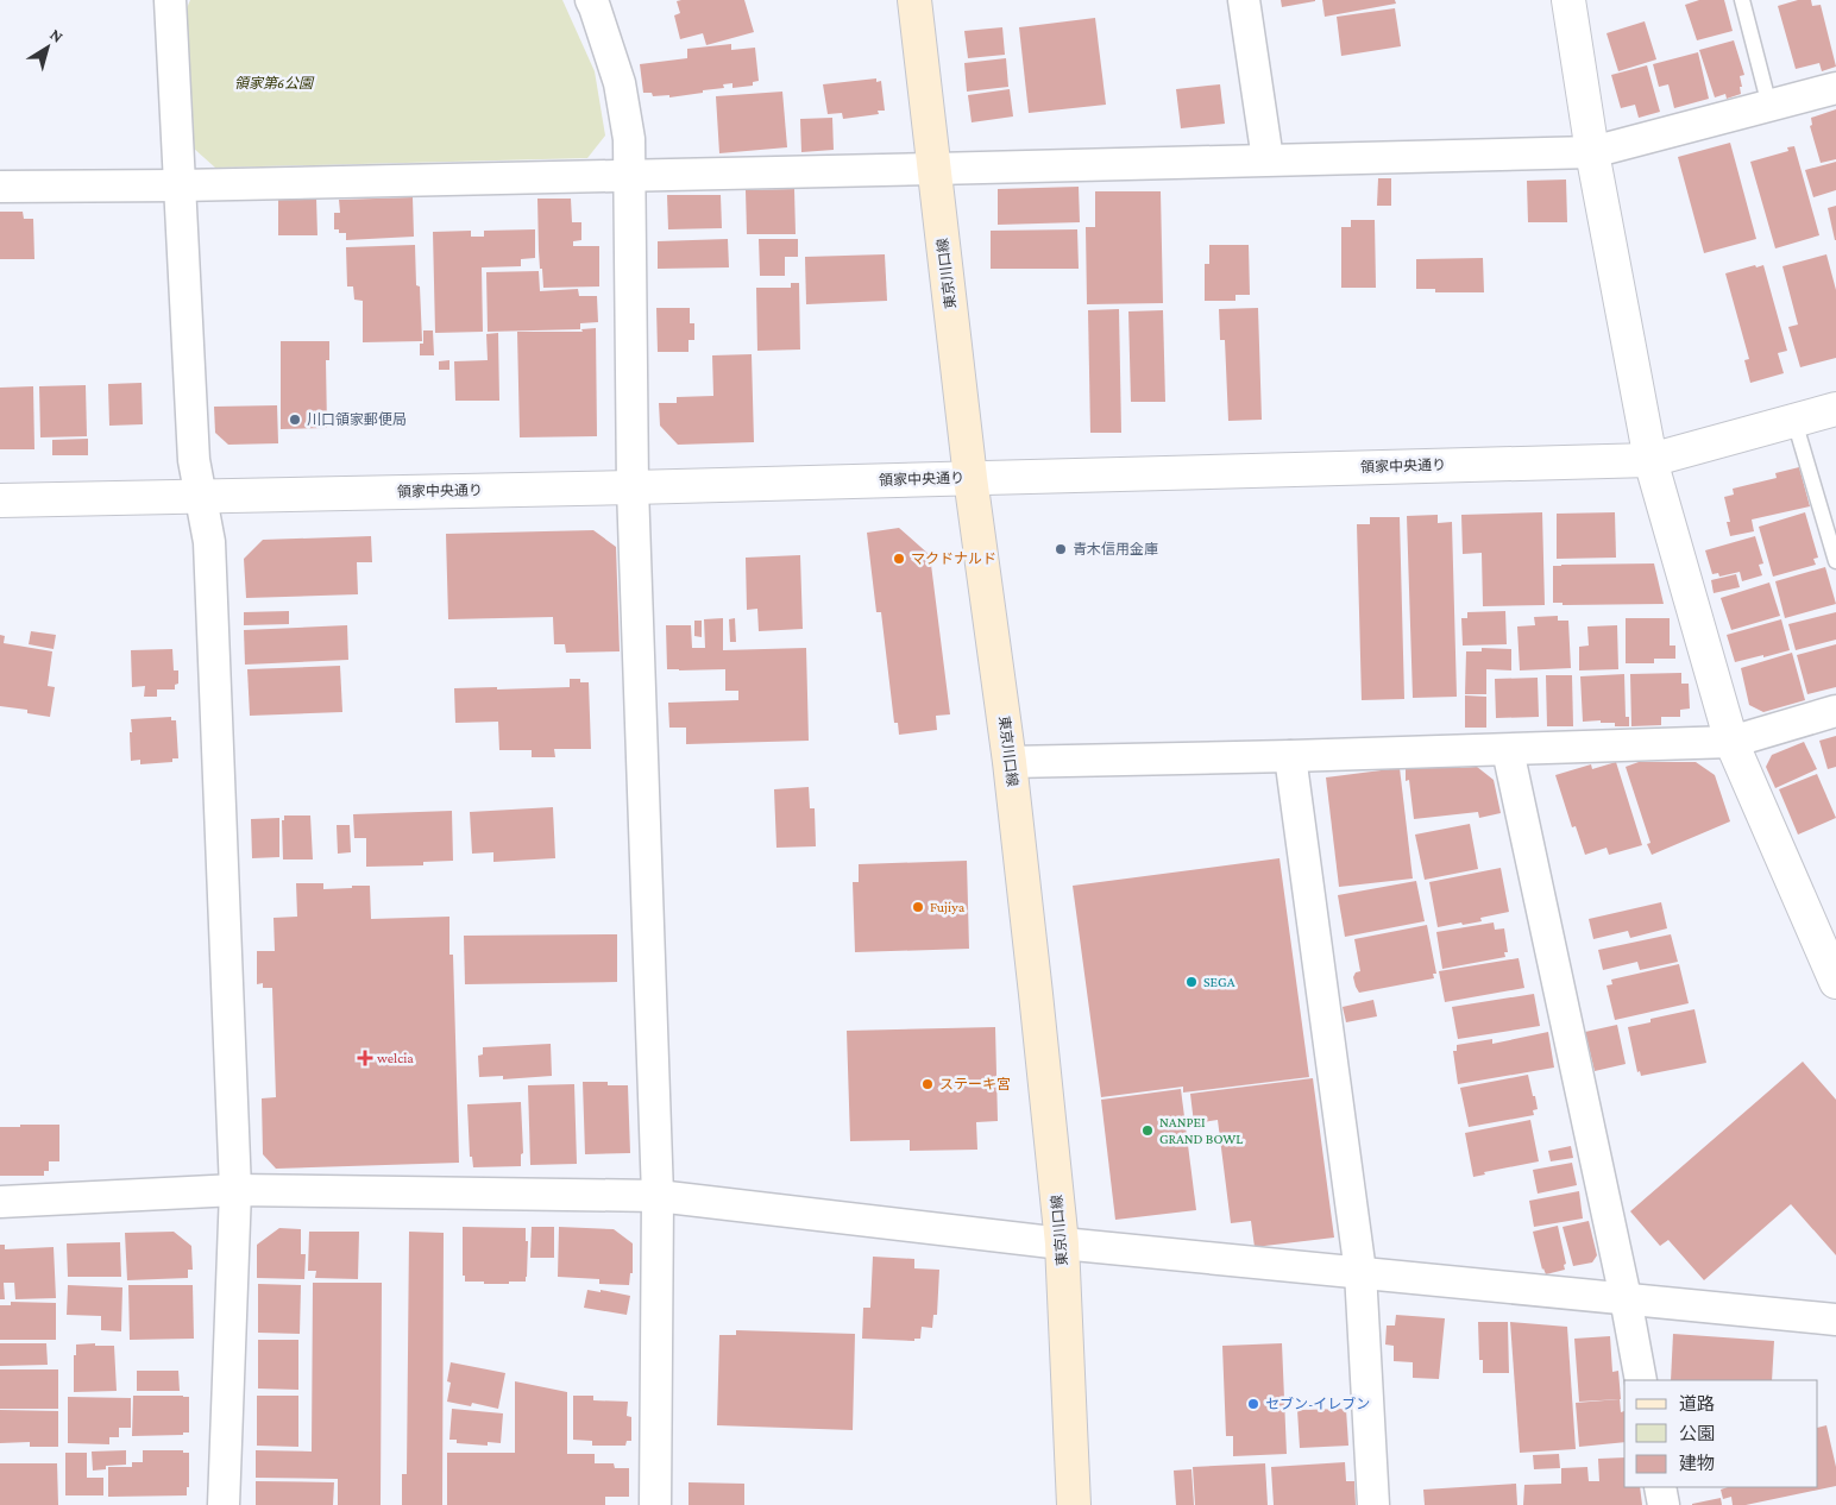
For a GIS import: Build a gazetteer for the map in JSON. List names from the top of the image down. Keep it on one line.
{"streets":{"main road":["東京川口線"],"street":["領家中央通り"]},"crossings":[["東京川口線","領家中央通り"]],"parks":["領家第6公園"],"places":{"other":["川口領家郵便局","青木信用金庫","マクドナルド","Fujiya","SEGA","ステーキ宮","NANPEI GRAND BOWL","セブン-イレブン"],"health":["welcia"]},"legend":["道路","公園","建物"],"north":"top right"}
